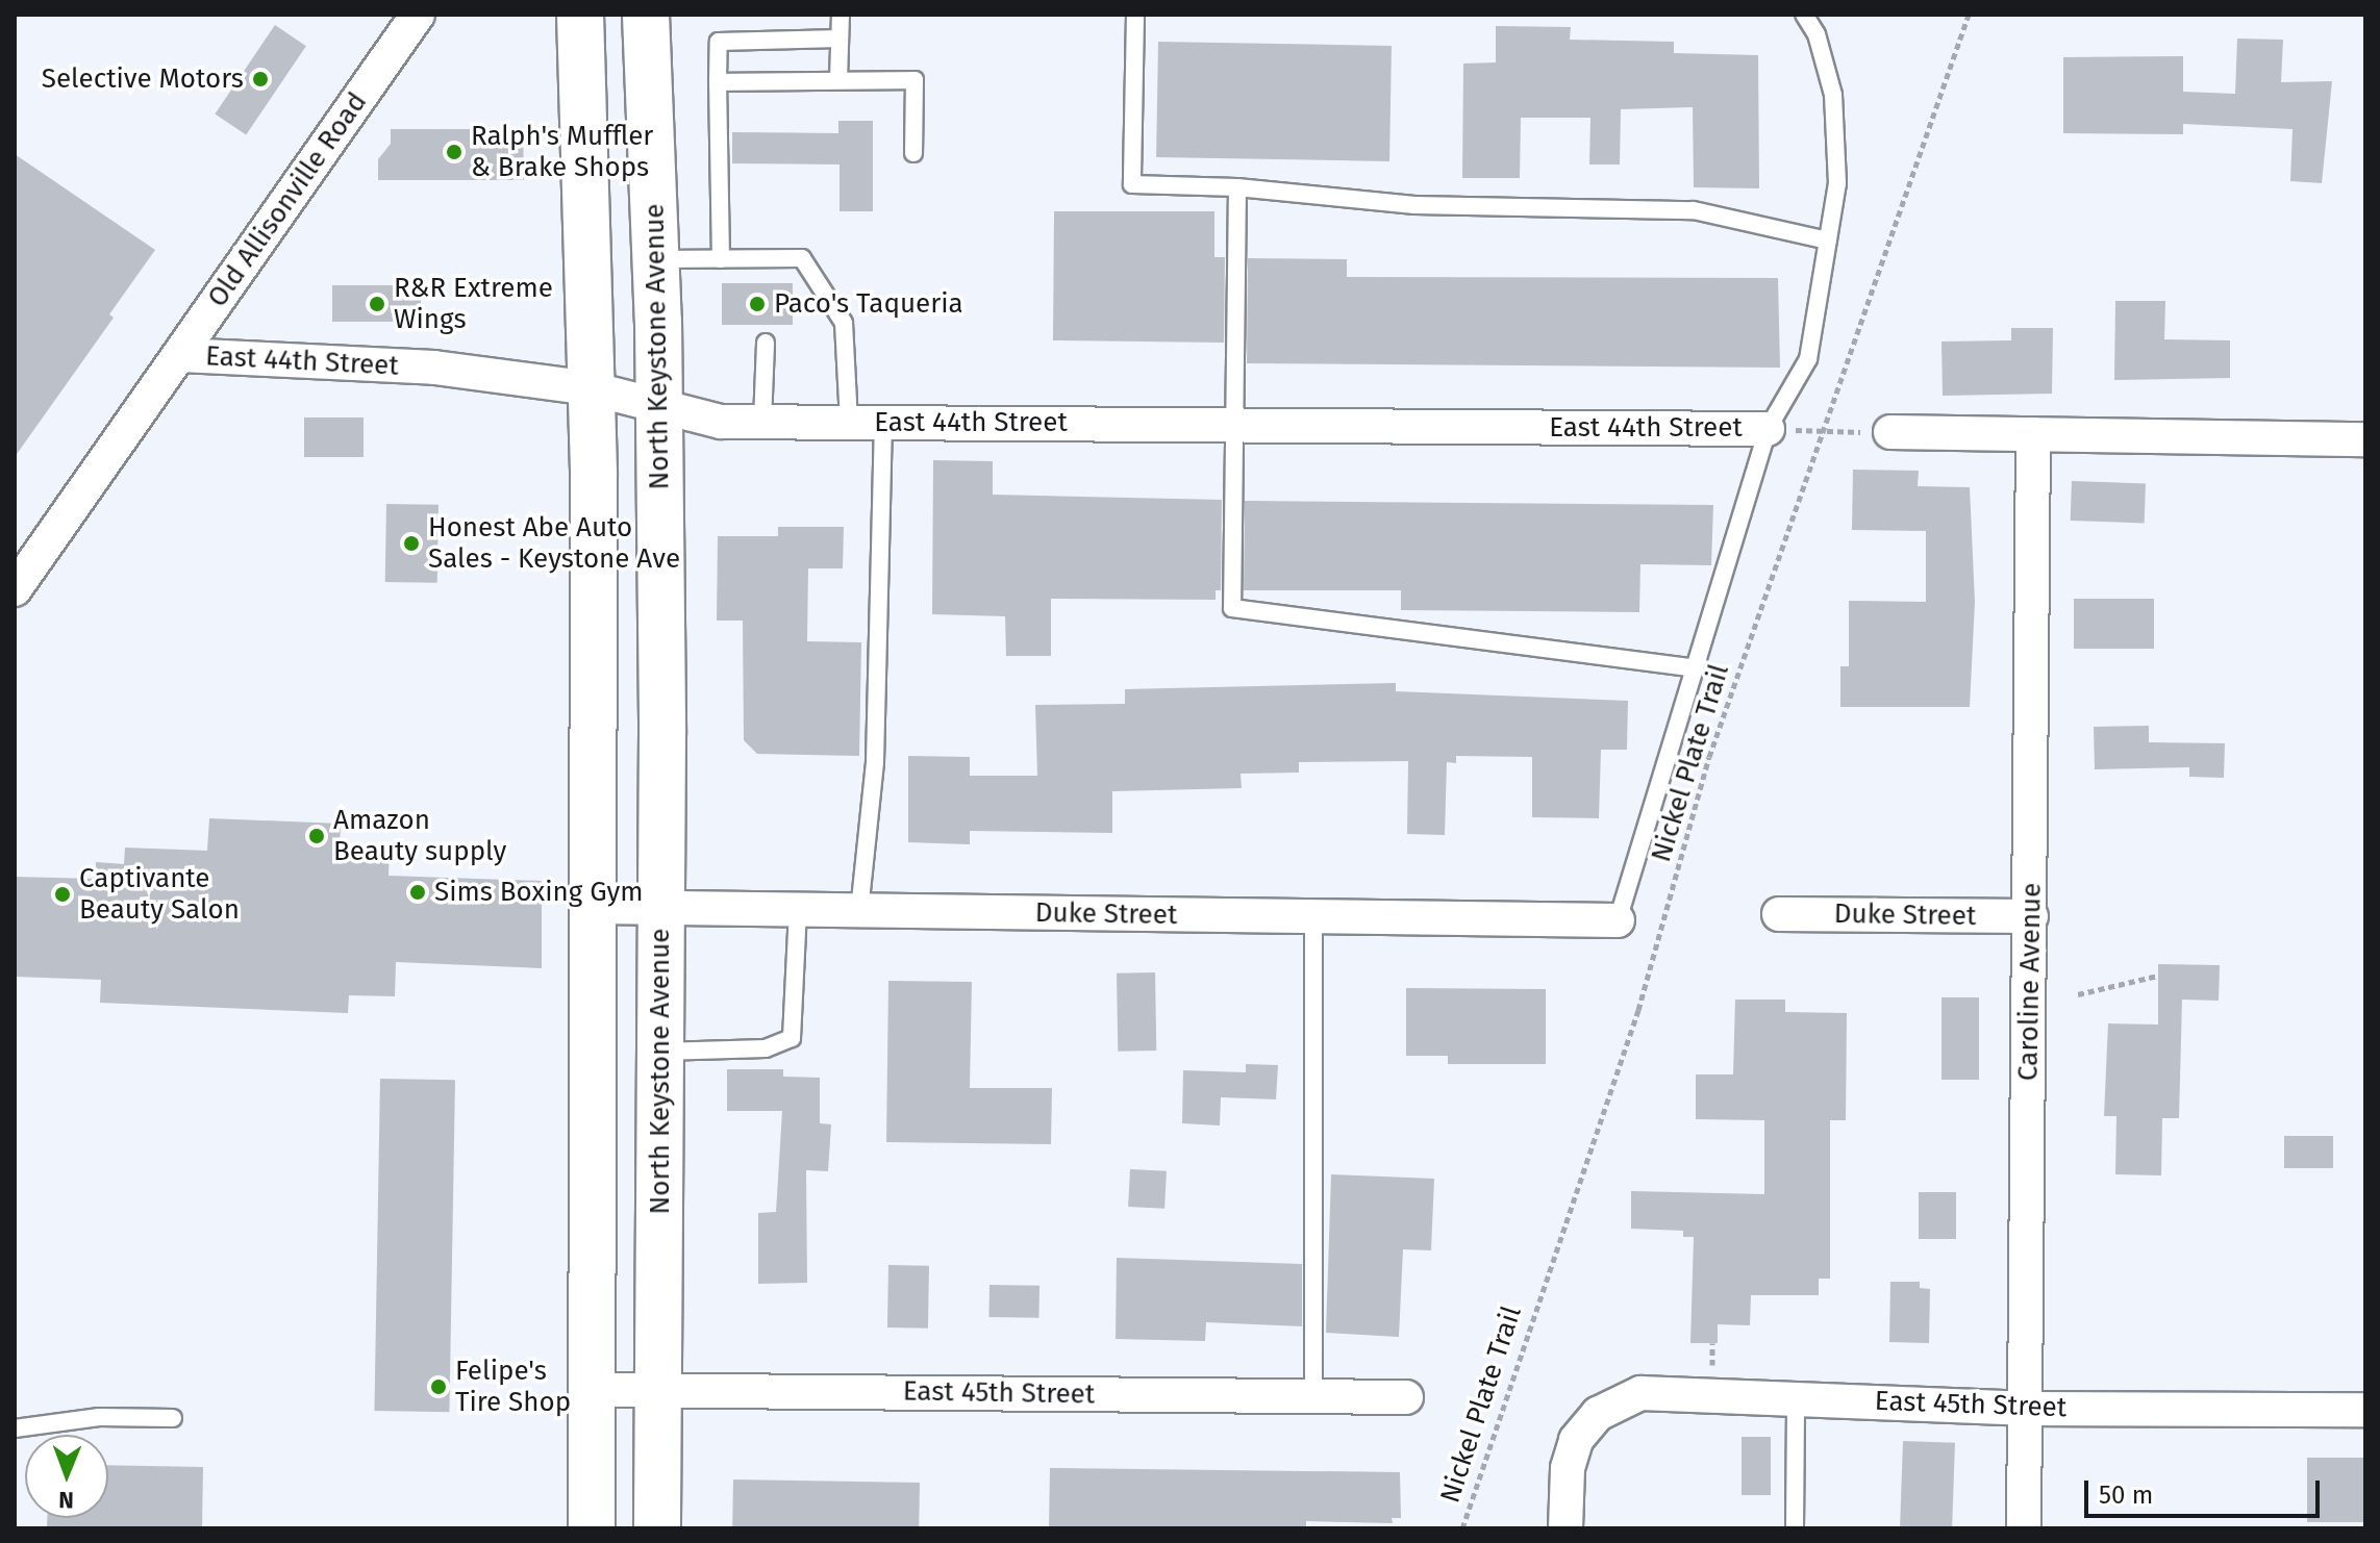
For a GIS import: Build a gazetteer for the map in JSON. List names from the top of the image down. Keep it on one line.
{"streets":{"main road":["North Keystone Avenue"],"street":["Old Allisonville Road","East 44th Street","Duke Street","Caroline Avenue","East 45th Street"],"path":["Nickel Plate Trail"]},"crossings":[["Old Allisonville Road","East 44th Street"],["North Keystone Avenue","East 44th Street"],["North Keystone Avenue","Duke Street"],["North Keystone Avenue","East 45th Street"],["Duke Street","Caroline Avenue"],["Caroline Avenue","East 45th Street"]],"places":["Selective Motors","Ralph's Muffler & Brake Shops","R&R Extreme Wings","Paco's Taqueria","Honest Abe Auto Sales - Keystone Ave","Amazon Beauty supply","Sims Boxing Gym","Captivante Beauty Salon","Felipe's Tire Shop"],"scale_bar":"50 m","north":"bottom"}
